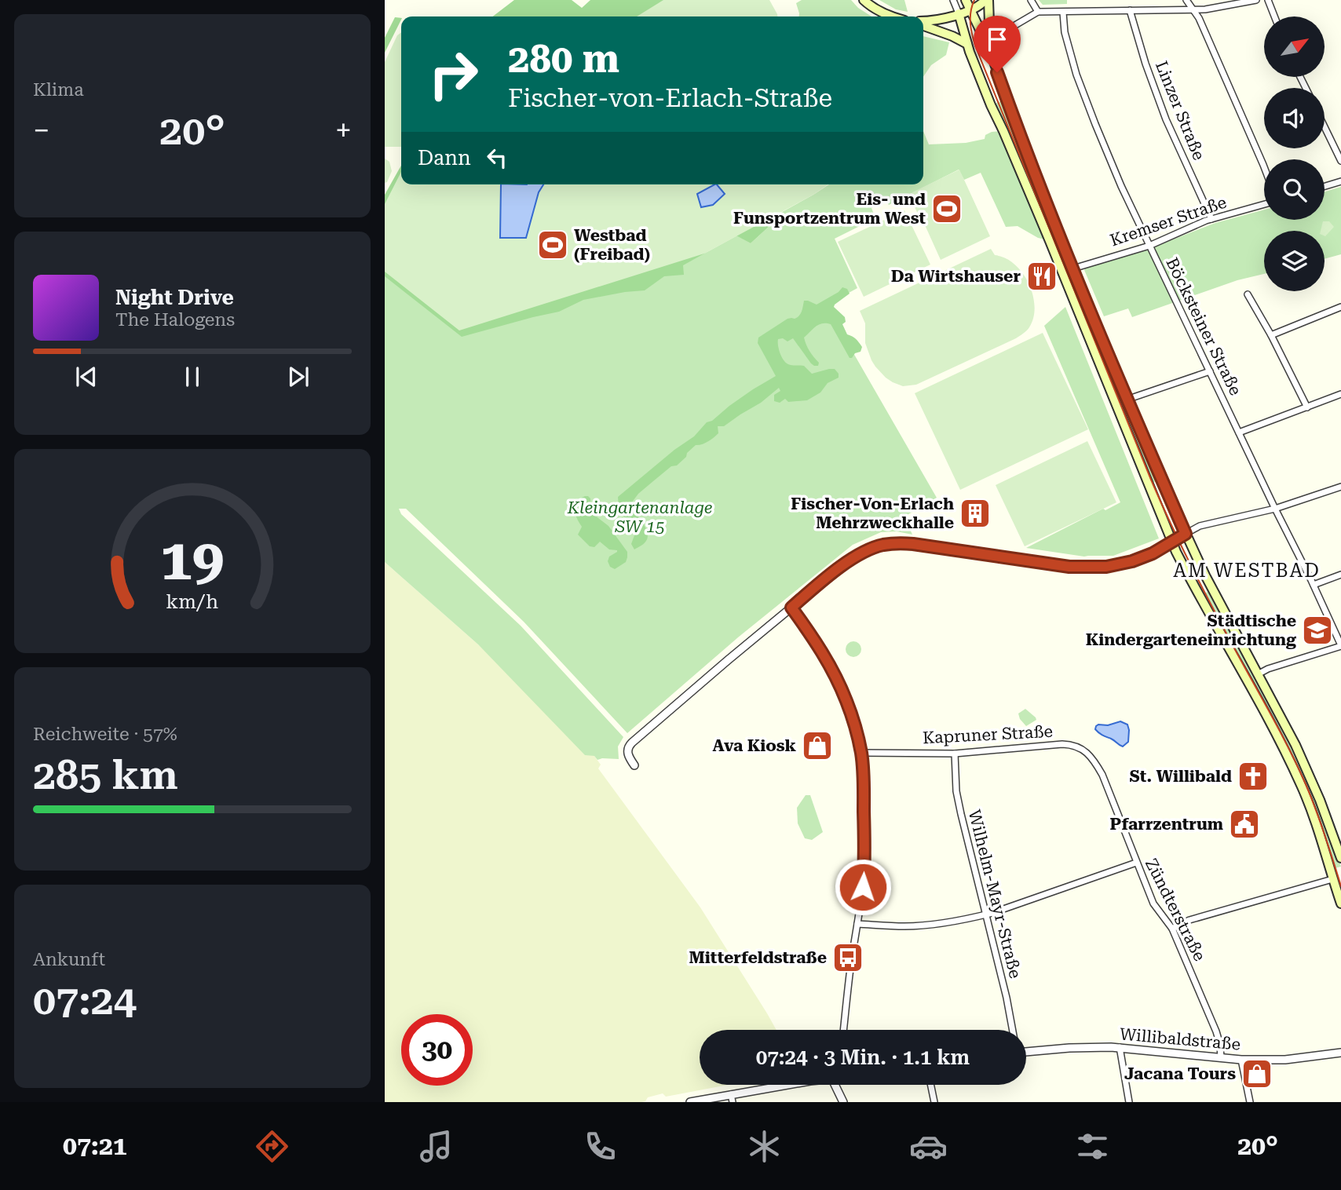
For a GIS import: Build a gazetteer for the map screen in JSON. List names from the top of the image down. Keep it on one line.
{"streets":{"street":["Linzer Straße","Kremser Straße","Böcksteiner Straße","Kapruner Straße","Wilhelm-Mayr-Straße","Zündterstraße","Willibaldstraße"]},"crossings":[["Linzer Straße","Kremser Straße"],["Kremser Straße","Böcksteiner Straße"],["Kapruner Straße","Wilhelm-Mayr-Straße"],["Kapruner Straße","Zündterstraße"],["Zündterstraße","Willibaldstraße"]],"districts":["AM WESTBAD"],"parks":["Kleingartenanlage SW 15"],"places":{"sports":["Eis- und Funsportzentrum West","Westbad (Freibad)"],"restaurant":["Da Wirtshauser"],"building":["Fischer-Von-Erlach Mehrzweckhalle"],"school or university":["Städtische Kindergarteneinrichtung"],"shop":["Ava Kiosk","Jacana Tours"],"church":["St. Willibald"],"public building":["Pfarrzentrum"],"bus stop":["Mitterfeldstraße"]},"north":"top right","page":{"tile":["Klima",["Reichweite · 57%","285 km"],["Ankunft","07:24"]],"turn":["280 m","Fischer-von-Erlach-Straße"],"heat":["−","20°","+"],"then":"Dann","song":["Night Drive","The Halogens"],"limit":"30","trip":"07:24 · 3 Min. · 1.1 km","tabs":["07:21","20°"],"gauge":["19","km/h"]}}
